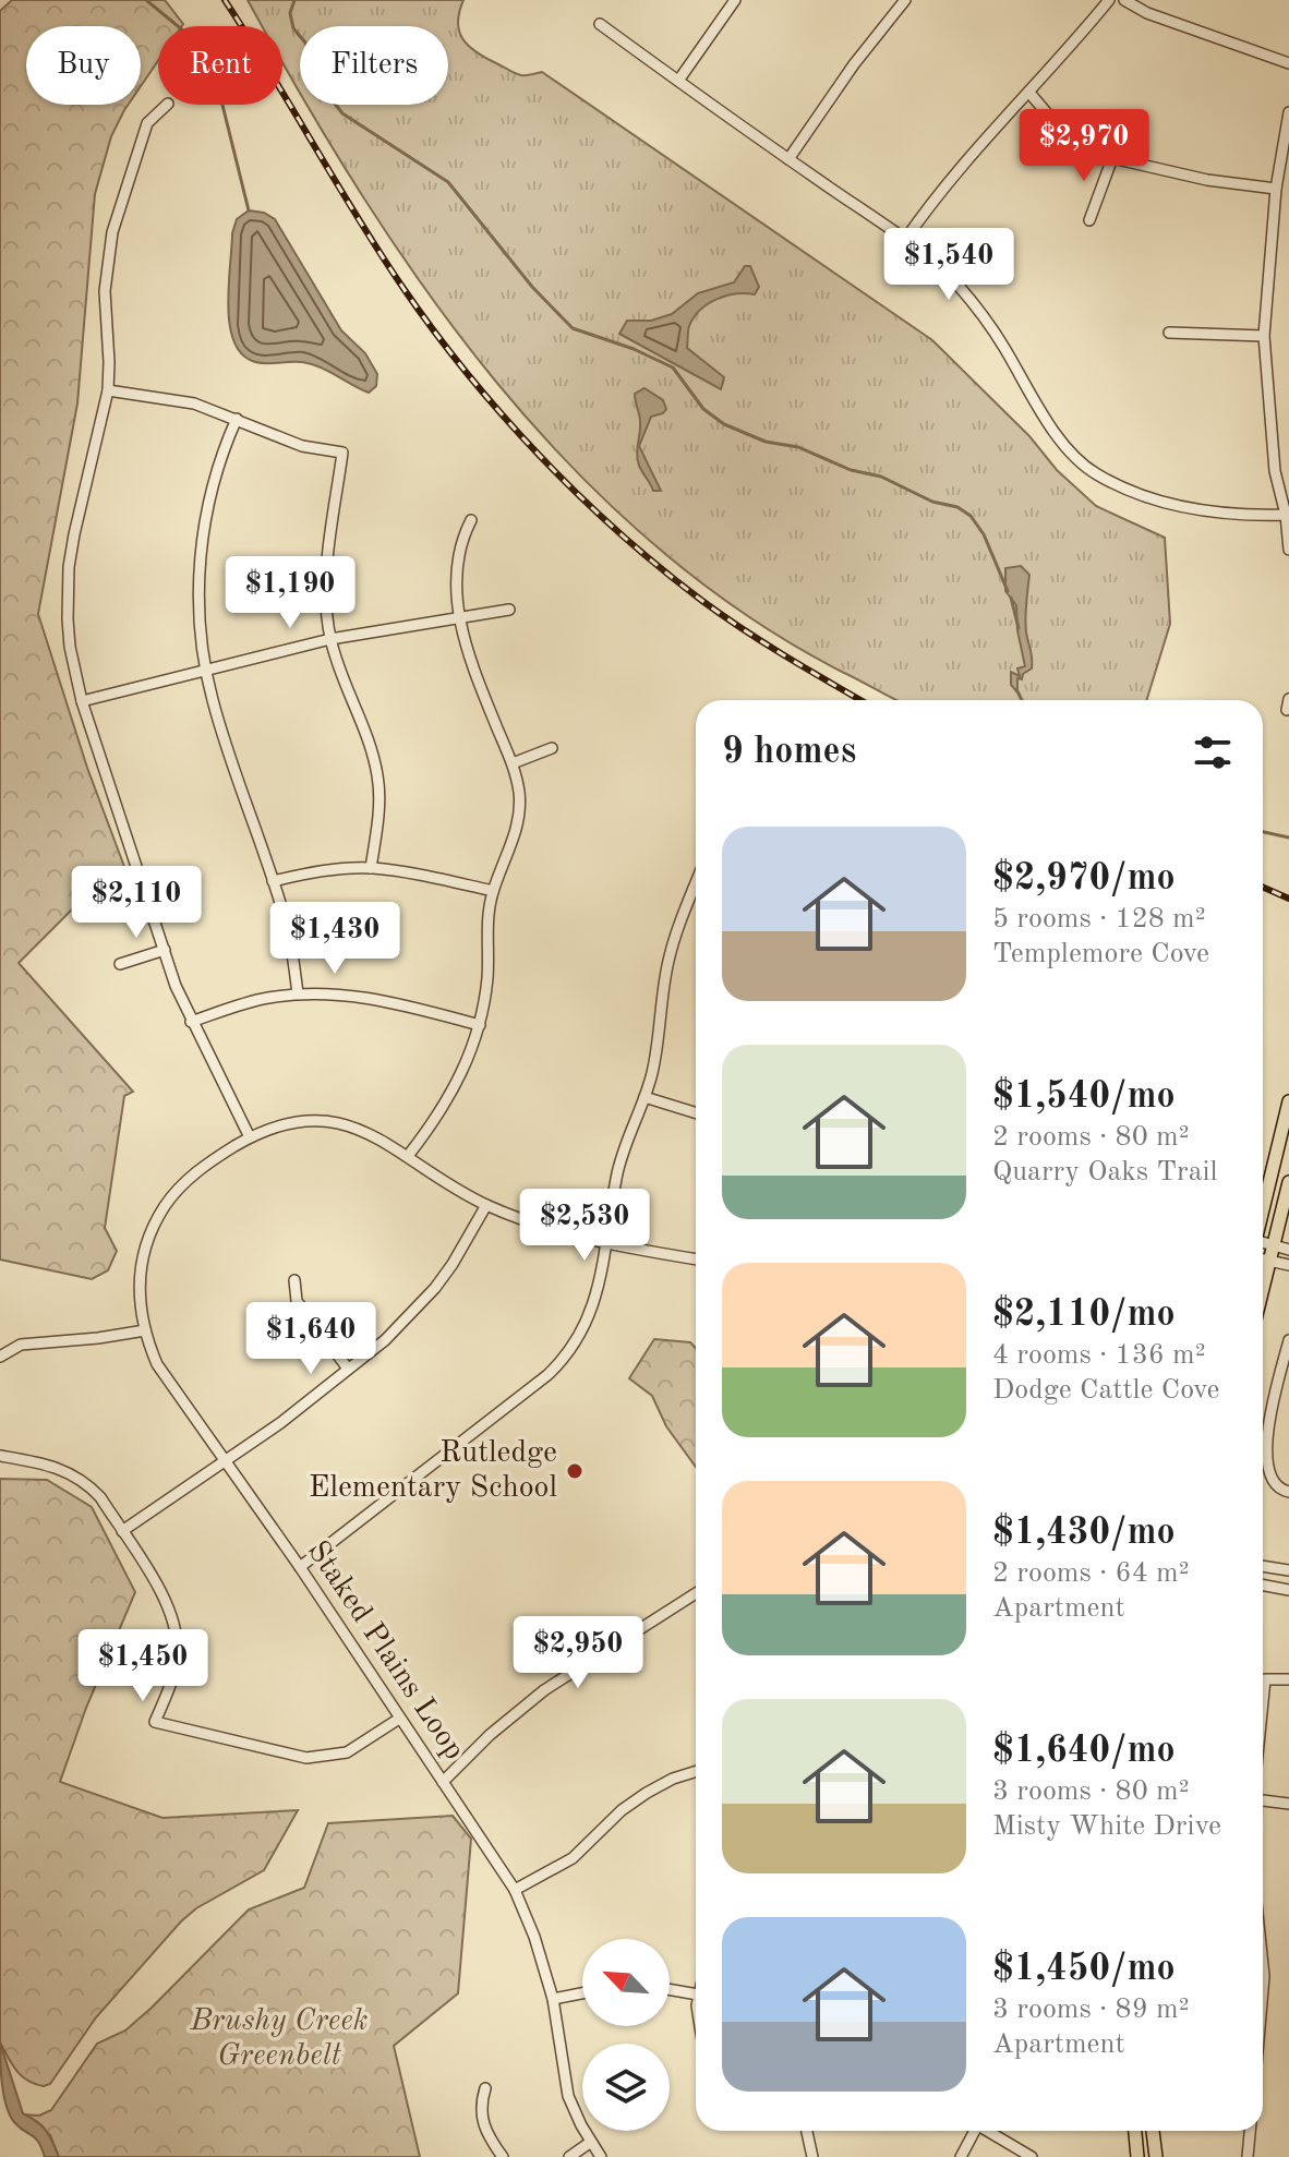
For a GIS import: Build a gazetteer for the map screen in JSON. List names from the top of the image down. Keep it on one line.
{"streets":{"street":["Staked Plains Loop"]},"parks":["Brushy Creek Greenbelt"],"places":["Rutledge Elementary School"],"north":"top left","page":{"chip":["Buy","Rent","Filters"],"price":["$2,970","$1,540","$1,190","$2,110","$1,430","$2,530","$1,640","$2,950","$1,450"],"heading":"9 homes","list":[{"name":"$2,970/mo","note":"5 rooms · 128 m² · Templemore Cove"},{"name":"$1,540/mo","note":"2 rooms · 80 m² · Quarry Oaks Trail"},{"name":"$2,110/mo","note":"4 rooms · 136 m² · Dodge Cattle Cove"},{"name":"$1,430/mo","note":"2 rooms · 64 m² · Apartment"},{"name":"$1,640/mo","note":"3 rooms · 80 m² · Misty White Drive"},{"name":"$1,450/mo","note":"3 rooms · 89 m² · Apartment"}]}}
